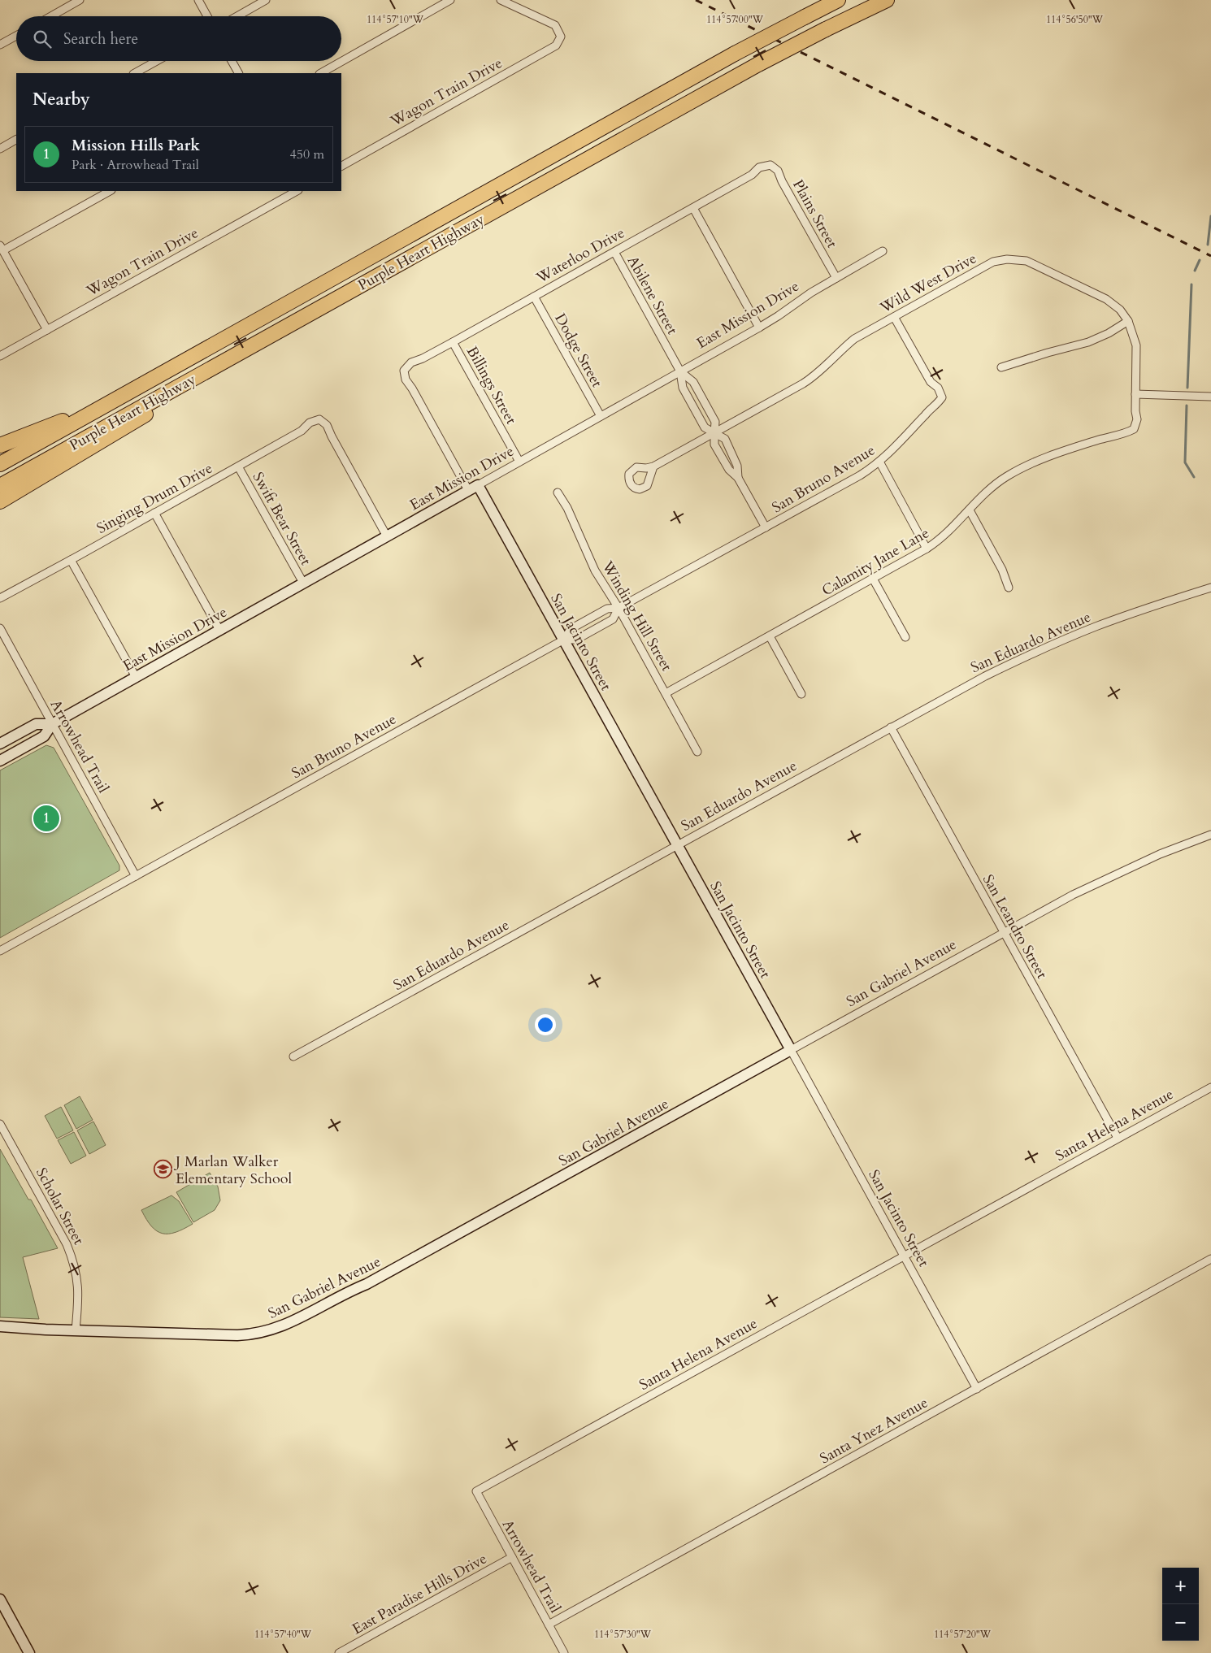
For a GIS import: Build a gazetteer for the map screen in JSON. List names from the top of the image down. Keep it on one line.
{"streets":{"highway":["Purple Heart Highway"],"street":["Wagon Train Drive","Plains Street","Waterloo Drive","Wild West Drive","Abilene Street","East Mission Drive","Dodge Street","Billings Street","San Bruno Avenue","Singing Drum Drive","Swift Bear Street","Calamity Jane Lane","Winding Hill Street","San Jacinto Street","San Eduardo Avenue","Arrowhead Trail","San Leandro Street","San Gabriel Avenue","Santa Helena Avenue","Scholar Street","Santa Ynez Avenue","East Paradise Hills Drive"]},"crossings":[["Plains Street","Waterloo Drive"],["Plains Street","East Mission Drive"],["Waterloo Drive","Abilene Street"],["Waterloo Drive","East Mission Drive"],["Waterloo Drive","Dodge Street"],["Waterloo Drive","Billings Street"],["Wild West Drive","Abilene Street"],["Wild West Drive","San Bruno Avenue"],["Wild West Drive","Calamity Jane Lane"],["Abilene Street","East Mission Drive"],["Abilene Street","San Bruno Avenue"],["East Mission Drive","Dodge Street"],["East Mission Drive","Billings Street"],["East Mission Drive","Singing Drum Drive"],["East Mission Drive","Swift Bear Street"],["East Mission Drive","San Jacinto Street"],["East Mission Drive","Arrowhead Trail"],["San Bruno Avenue","Winding Hill Street"],["San Bruno Avenue","San Jacinto Street"],["San Bruno Avenue","Arrowhead Trail"],["Singing Drum Drive","Swift Bear Street"],["Calamity Jane Lane","Winding Hill Street"],["San Jacinto Street","San Eduardo Avenue"],["San Jacinto Street","San Gabriel Avenue"],["San Jacinto Street","Santa Helena Avenue"],["San Jacinto Street","Santa Ynez Avenue"],["San Eduardo Avenue","San Leandro Street"],["Arrowhead Trail","Santa Helena Avenue"],["Arrowhead Trail","Santa Ynez Avenue"],["Arrowhead Trail","East Paradise Hills Drive"],["San Leandro Street","San Gabriel Avenue"],["San Leandro Street","Santa Helena Avenue"],["San Gabriel Avenue","Scholar Street"]],"places":{"school or university":["J Marlan Walker Elementary School"]},"page":{"search":"Search here","heading":"Nearby","list":[{"mark":"1","name":"Mission Hills Park","note":"Park · Arrowhead Trail","value":"450 m"}],"pins":"1","map_buttons":["+","−"]},"coordinates":["114°57'10\"W","114°57'00\"W","114°56'50\"W","114°57'40\"W","114°57'30\"W","114°57'20\"W"]}
